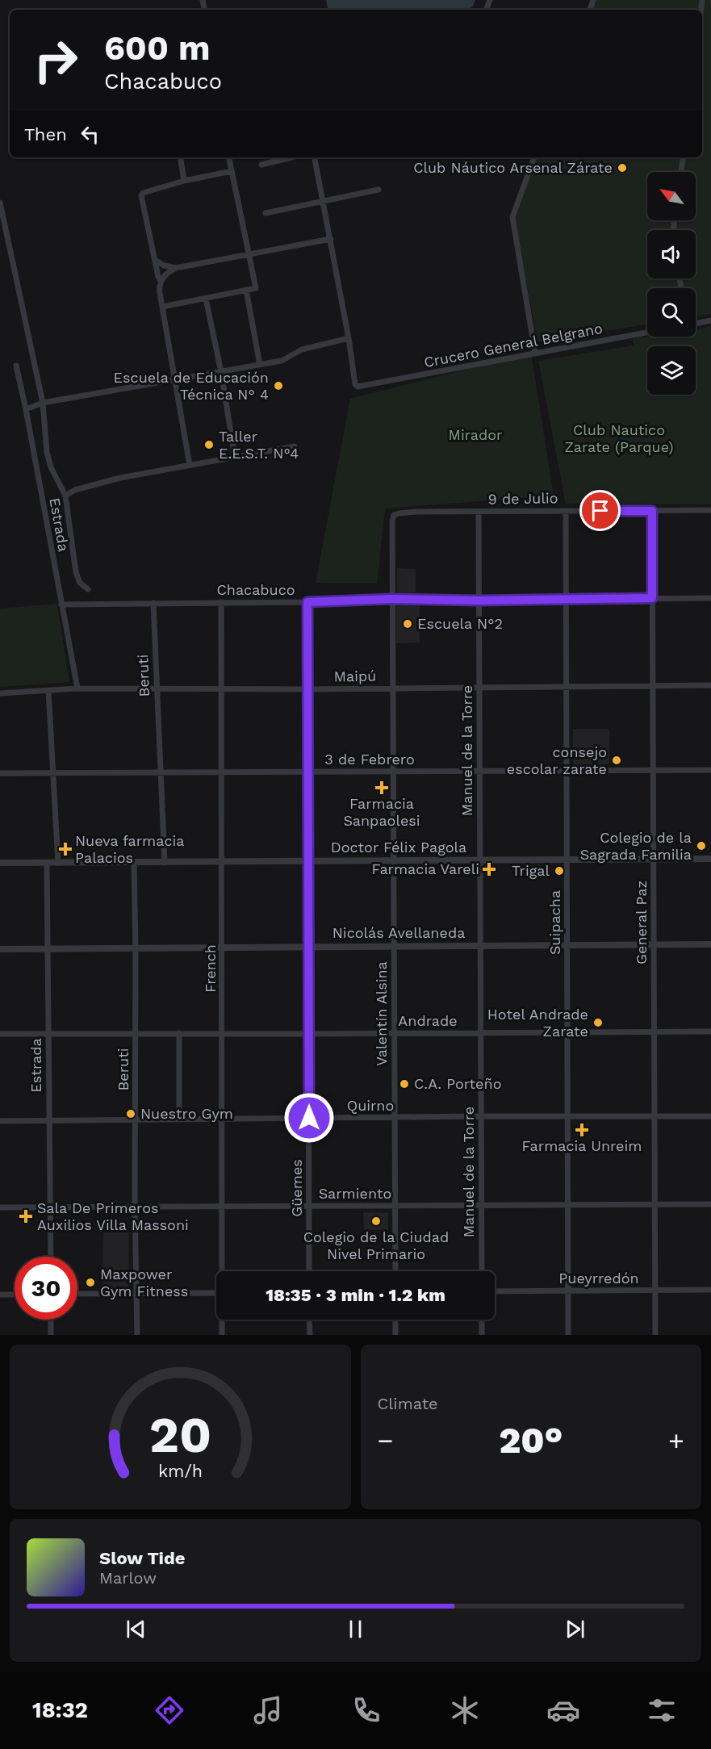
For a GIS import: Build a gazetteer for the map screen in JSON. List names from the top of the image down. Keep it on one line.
{"streets":{"street":["Crucero General Belgrano","9 de Julio","Estrada","Chacabuco","Beruti","Maipú","Manuel de la Torre","3 de Febrero","Doctor Félix Pagola","Suipacha","General Paz","Nicolás Avellaneda","French","Valentín Alsina","Andrade","Quirno","Güemes","Sarmiento","Pueyrredón"]},"crossings":[["9 de Julio","Manuel de la Torre"],["9 de Julio","Suipacha"],["9 de Julio","General Paz"],["9 de Julio","Valentín Alsina"],["Estrada","Chacabuco"],["Estrada","Maipú"],["Estrada","Doctor Félix Pagola"],["Estrada","Nicolás Avellaneda"],["Estrada","Andrade"],["Estrada","Quirno"],["Estrada","Sarmiento"],["Chacabuco","Beruti"],["Chacabuco","Manuel de la Torre"],["Chacabuco","Suipacha"],["Chacabuco","General Paz"],["Chacabuco","French"],["Chacabuco","Valentín Alsina"],["Chacabuco","Güemes"],["Beruti","Maipú"],["Beruti","3 de Febrero"],["Beruti","Doctor Félix Pagola"],["Beruti","Nicolás Avellaneda"],["Beruti","Andrade"],["Beruti","Quirno"],["Beruti","Sarmiento"],["Maipú","Manuel de la Torre"],["Maipú","Suipacha"],["Maipú","General Paz"],["Maipú","French"],["Maipú","Valentín Alsina"],["Maipú","Güemes"],["Manuel de la Torre","3 de Febrero"],["Manuel de la Torre","Doctor Félix Pagola"],["Manuel de la Torre","Nicolás Avellaneda"],["Manuel de la Torre","Andrade"],["Manuel de la Torre","Quirno"],["Manuel de la Torre","Sarmiento"],["3 de Febrero","Suipacha"],["3 de Febrero","General Paz"],["3 de Febrero","French"],["3 de Febrero","Valentín Alsina"],["3 de Febrero","Güemes"],["Doctor Félix Pagola","Suipacha"],["Doctor Félix Pagola","General Paz"],["Doctor Félix Pagola","French"],["Doctor Félix Pagola","Valentín Alsina"],["Doctor Félix Pagola","Güemes"],["Suipacha","Nicolás Avellaneda"],["Suipacha","Andrade"],["Suipacha","Quirno"],["Suipacha","Sarmiento"],["Suipacha","Pueyrredón"],["General Paz","Nicolás Avellaneda"],["General Paz","Andrade"],["General Paz","Quirno"],["General Paz","Sarmiento"],["General Paz","Pueyrredón"],["Nicolás Avellaneda","French"],["Nicolás Avellaneda","Valentín Alsina"],["Nicolás Avellaneda","Güemes"],["French","Andrade"],["French","Quirno"],["French","Sarmiento"],["Valentín Alsina","Andrade"],["Valentín Alsina","Quirno"],["Valentín Alsina","Sarmiento"],["Andrade","Güemes"],["Quirno","Güemes"],["Güemes","Sarmiento"]],"parks":["Club Nautico Zarate (Parque)","Mirador"],"places":{"other":["Club Náutico Arsenal Zárate","Escuela de Educación Técnica N° 4","Taller E.E.S.T. N°4","Escuela N°2","consejo escolar zarate","Colegio de la Sagrada Familia","Trigal","Hotel Andrade Zarate","C.A. Porteño","Nuestro Gym","Colegio de la Ciudad Nivel Primario","Maxpower Gym Fitness"],"health":["Farmacia Sanpaolesi","Nueva farmacia Palacios","Farmacia Vareli","Farmacia Unreim","Sala De Primeros Auxilios Villa Massoni"]},"north":"top left","page":{"turn":["600 m","Chacabuco"],"then":"Then","limit":"30","trip":"18:35 · 3 min · 1.2 km","tile":"Climate","heat":["−","20°","+"],"song":["Slow Tide","Marlow"],"tabs":"18:32","gauge":["20","km/h"]}}
